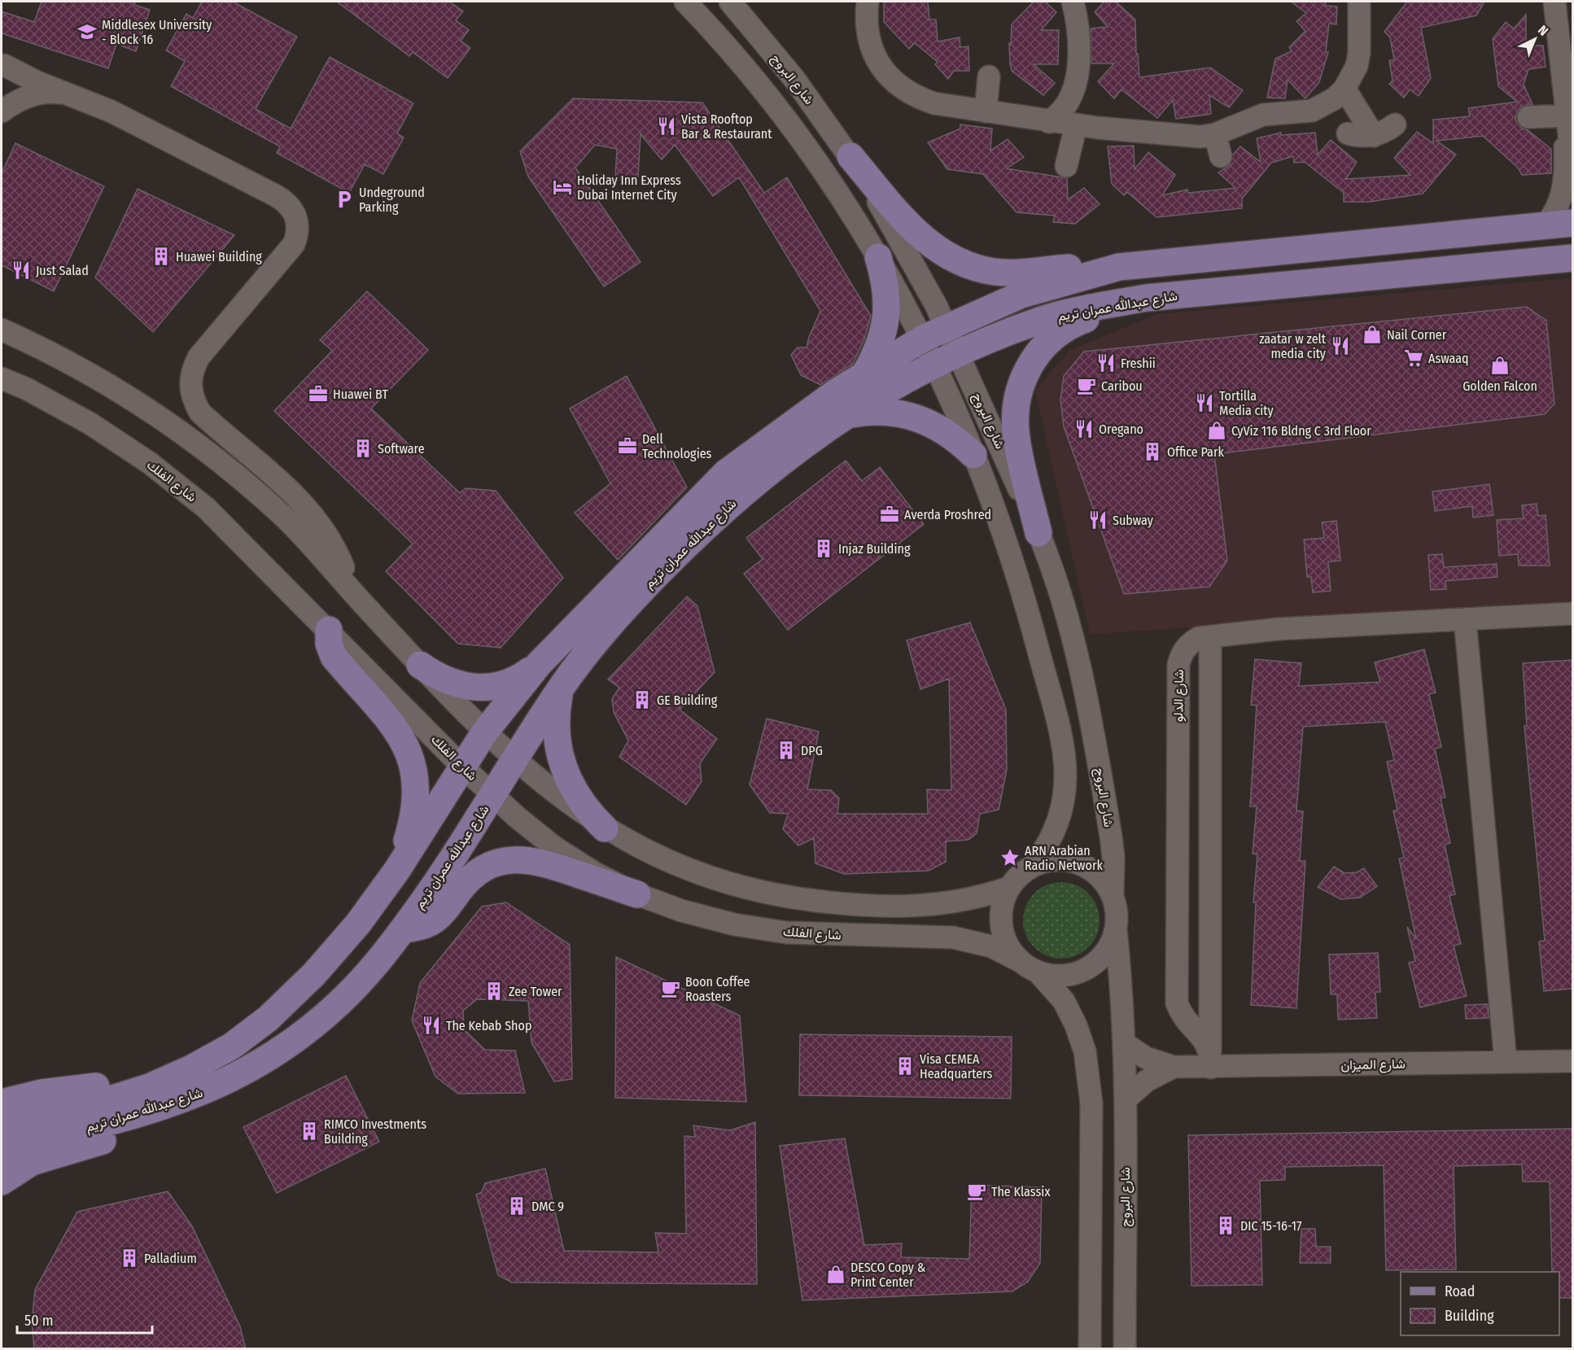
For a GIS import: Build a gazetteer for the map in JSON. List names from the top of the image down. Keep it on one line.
{"streets":{"main road":["شارع عبدالله عمران تريم"],"street":["شارع البروج","شارع الفلك","شارع الدلو","شارع الميزان"]},"crossings":[["شارع البروج","شارع عبدالله عمران تريم"],["شارع البروج","شارع الفلك"],["شارع البروج","شارع الميزان"],["شارع عبدالله عمران تريم","شارع الفلك"],["شارع الدلو","شارع الميزان"]],"places":{"school or university":["Middlesex University - Block 16"],"restaurant":["Vista Rooftop Bar & Restaurant","Just Salad","zaatar w zelt media city","Freshii","Tortilla Media city","Oregano","Subway","The Kebab Shop"],"hotel":["Holiday Inn Express Dubai Internet City"],"parking":["Undeground Parking"],"building":["Huawei Building","Software","Office Park","Injaz Building","GE Building","DPG","Zee Tower","Visa CEMEA Headquarters","RIMCO Investments Building","DMC 9","DIC 15-16-17","Palladium"],"shop":["Nail Corner","Golden Falcon","CyViz 116 Bldng C 3rd Floor","DESCO Copy & Print Center"],"supermarket":["Aswaaq"],"cafe":["Caribou","Boon Coffee Roasters","The Klassix"],"office":["Huawei BT","Dell Technologies","Averda Proshred"],"place":["ARN Arabian Radio Network"]},"legend":["Road","Building"],"scale_bar":"50 m","north":"top right"}
